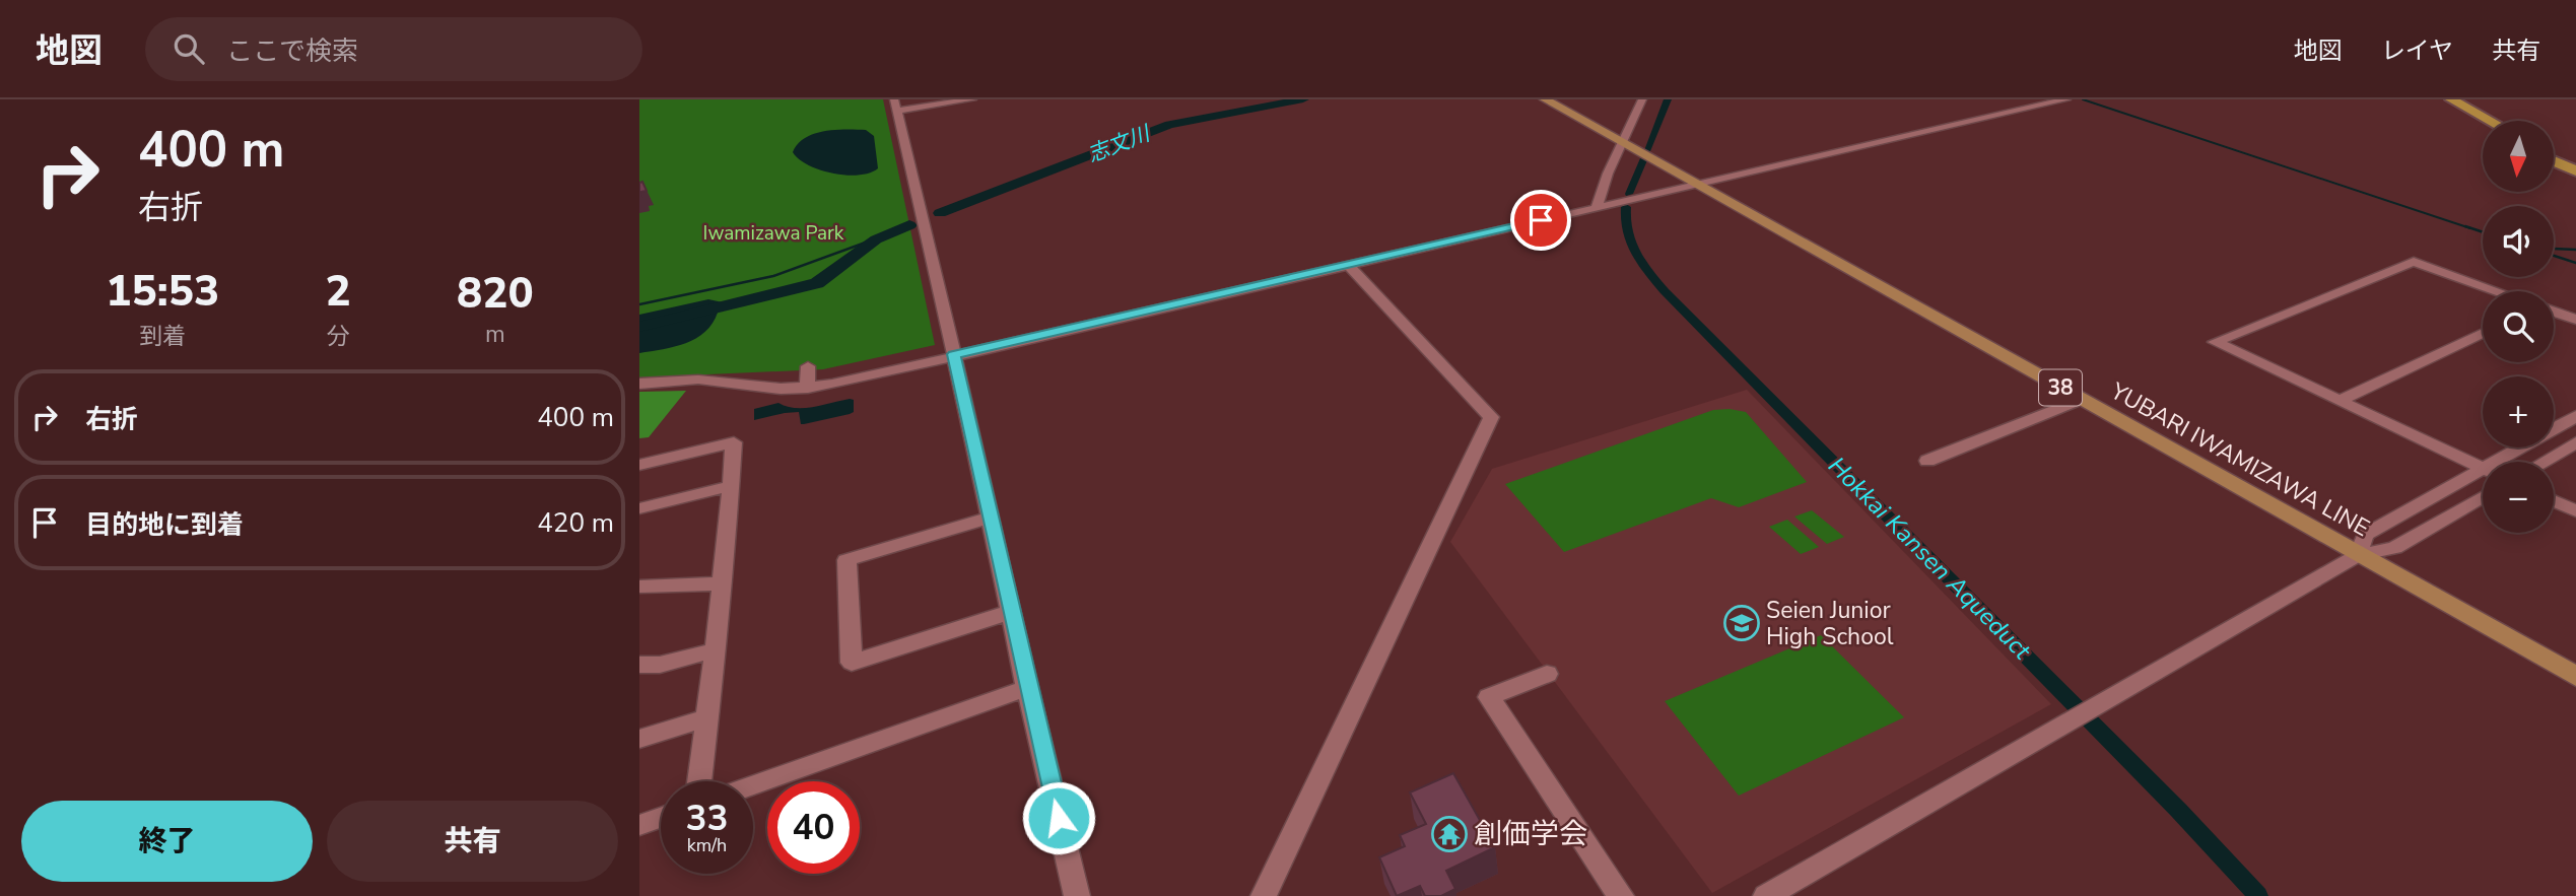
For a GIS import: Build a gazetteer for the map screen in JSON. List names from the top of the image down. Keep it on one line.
{"streets":{"main road":["38","YUBARI IWAMIZAWA LINE"]},"water":["志文川","Hokkai Kansen Aqueduct"],"parks":["Iwamizawa Park"],"places":{"school or university":["Seien Junior High School"],"temple":["創価学会"]},"north":"bottom","page":{"header":"地図","search":"ここで検索","nav":["地図","レイヤ","共有"],"turn":["400 m","右折"],"map_buttons":["+","−"],"eta":["15:53","到着","2","分","820","m"],"list":[{"name":"右折","value":"400 m"},{"name":"目的地に到着","value":"420 m"}],"speed":"33 km/h","limit":"40","buttons":["終了","共有"]}}
